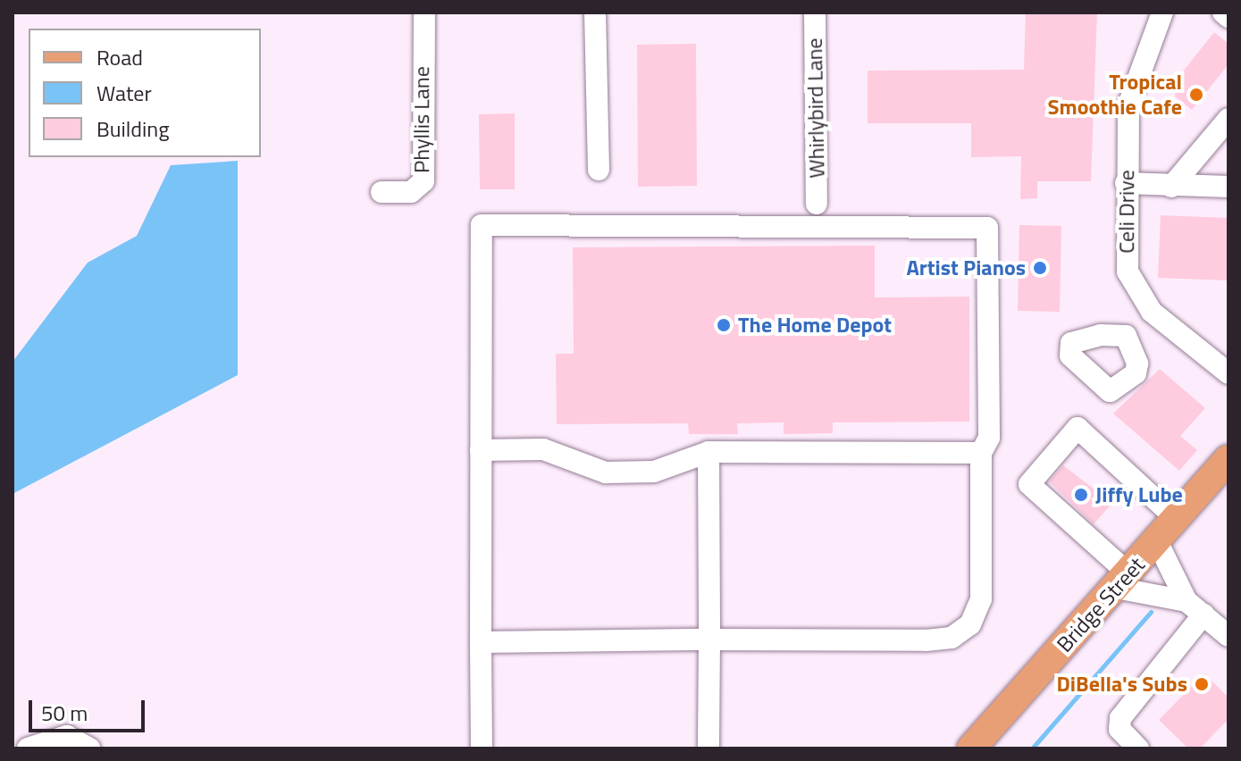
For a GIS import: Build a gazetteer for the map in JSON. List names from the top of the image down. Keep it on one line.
{"streets":{"main road":["Bridge Street"],"street":["Whirlybird Lane","Phyllis Lane","Celi Drive"]},"places":["Tropical Smoothie Cafe","Artist Pianos","The Home Depot","Jiffy Lube","DiBella's Subs"],"legend":["Road","Water","Building"],"scale_bar":"50 m"}
